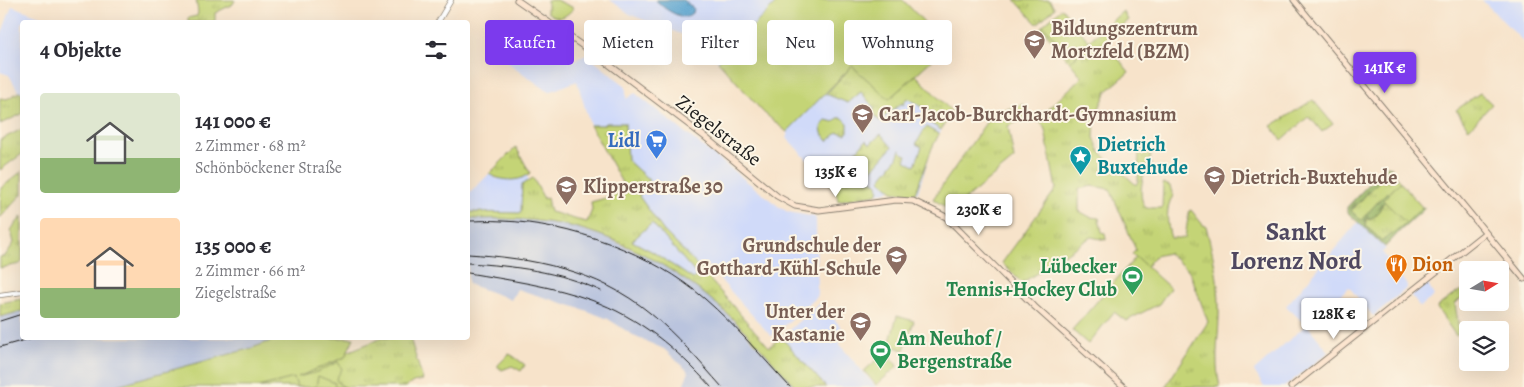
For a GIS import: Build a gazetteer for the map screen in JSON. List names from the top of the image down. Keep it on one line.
{"streets":{"main road":["Ziegelstraße"]},"districts":["Sankt Lorenz Nord"],"places":{"school or university":["Bildungszentrum Mortzfeld (BZM)","Carl-Jacob-Burckhardt-Gymnasium","Dietrich-Buxtehude","Klipperstraße 30","Grundschule der Gotthard-Kühl-Schule","Unter der Kastanie"],"supermarket":["Lidl"],"place":["Dietrich Buxtehude"],"restaurant":["Dion"],"sports":["Lübecker Tennis+Hockey Club","Am Neuhof / Bergenstraße"]},"north":"right","page":{"chip":["Kaufen","Mieten","Filter","Neu","Wohnung"],"heading":"4 Objekte","price":["141K €","135K €","230K €","128K €"],"list":[{"name":"141 000 €","note":"2 Zimmer · 68 m² · Schönböckener Straße"},{"name":"135 000 €","note":"2 Zimmer · 66 m² · Ziegelstraße"}]}}
